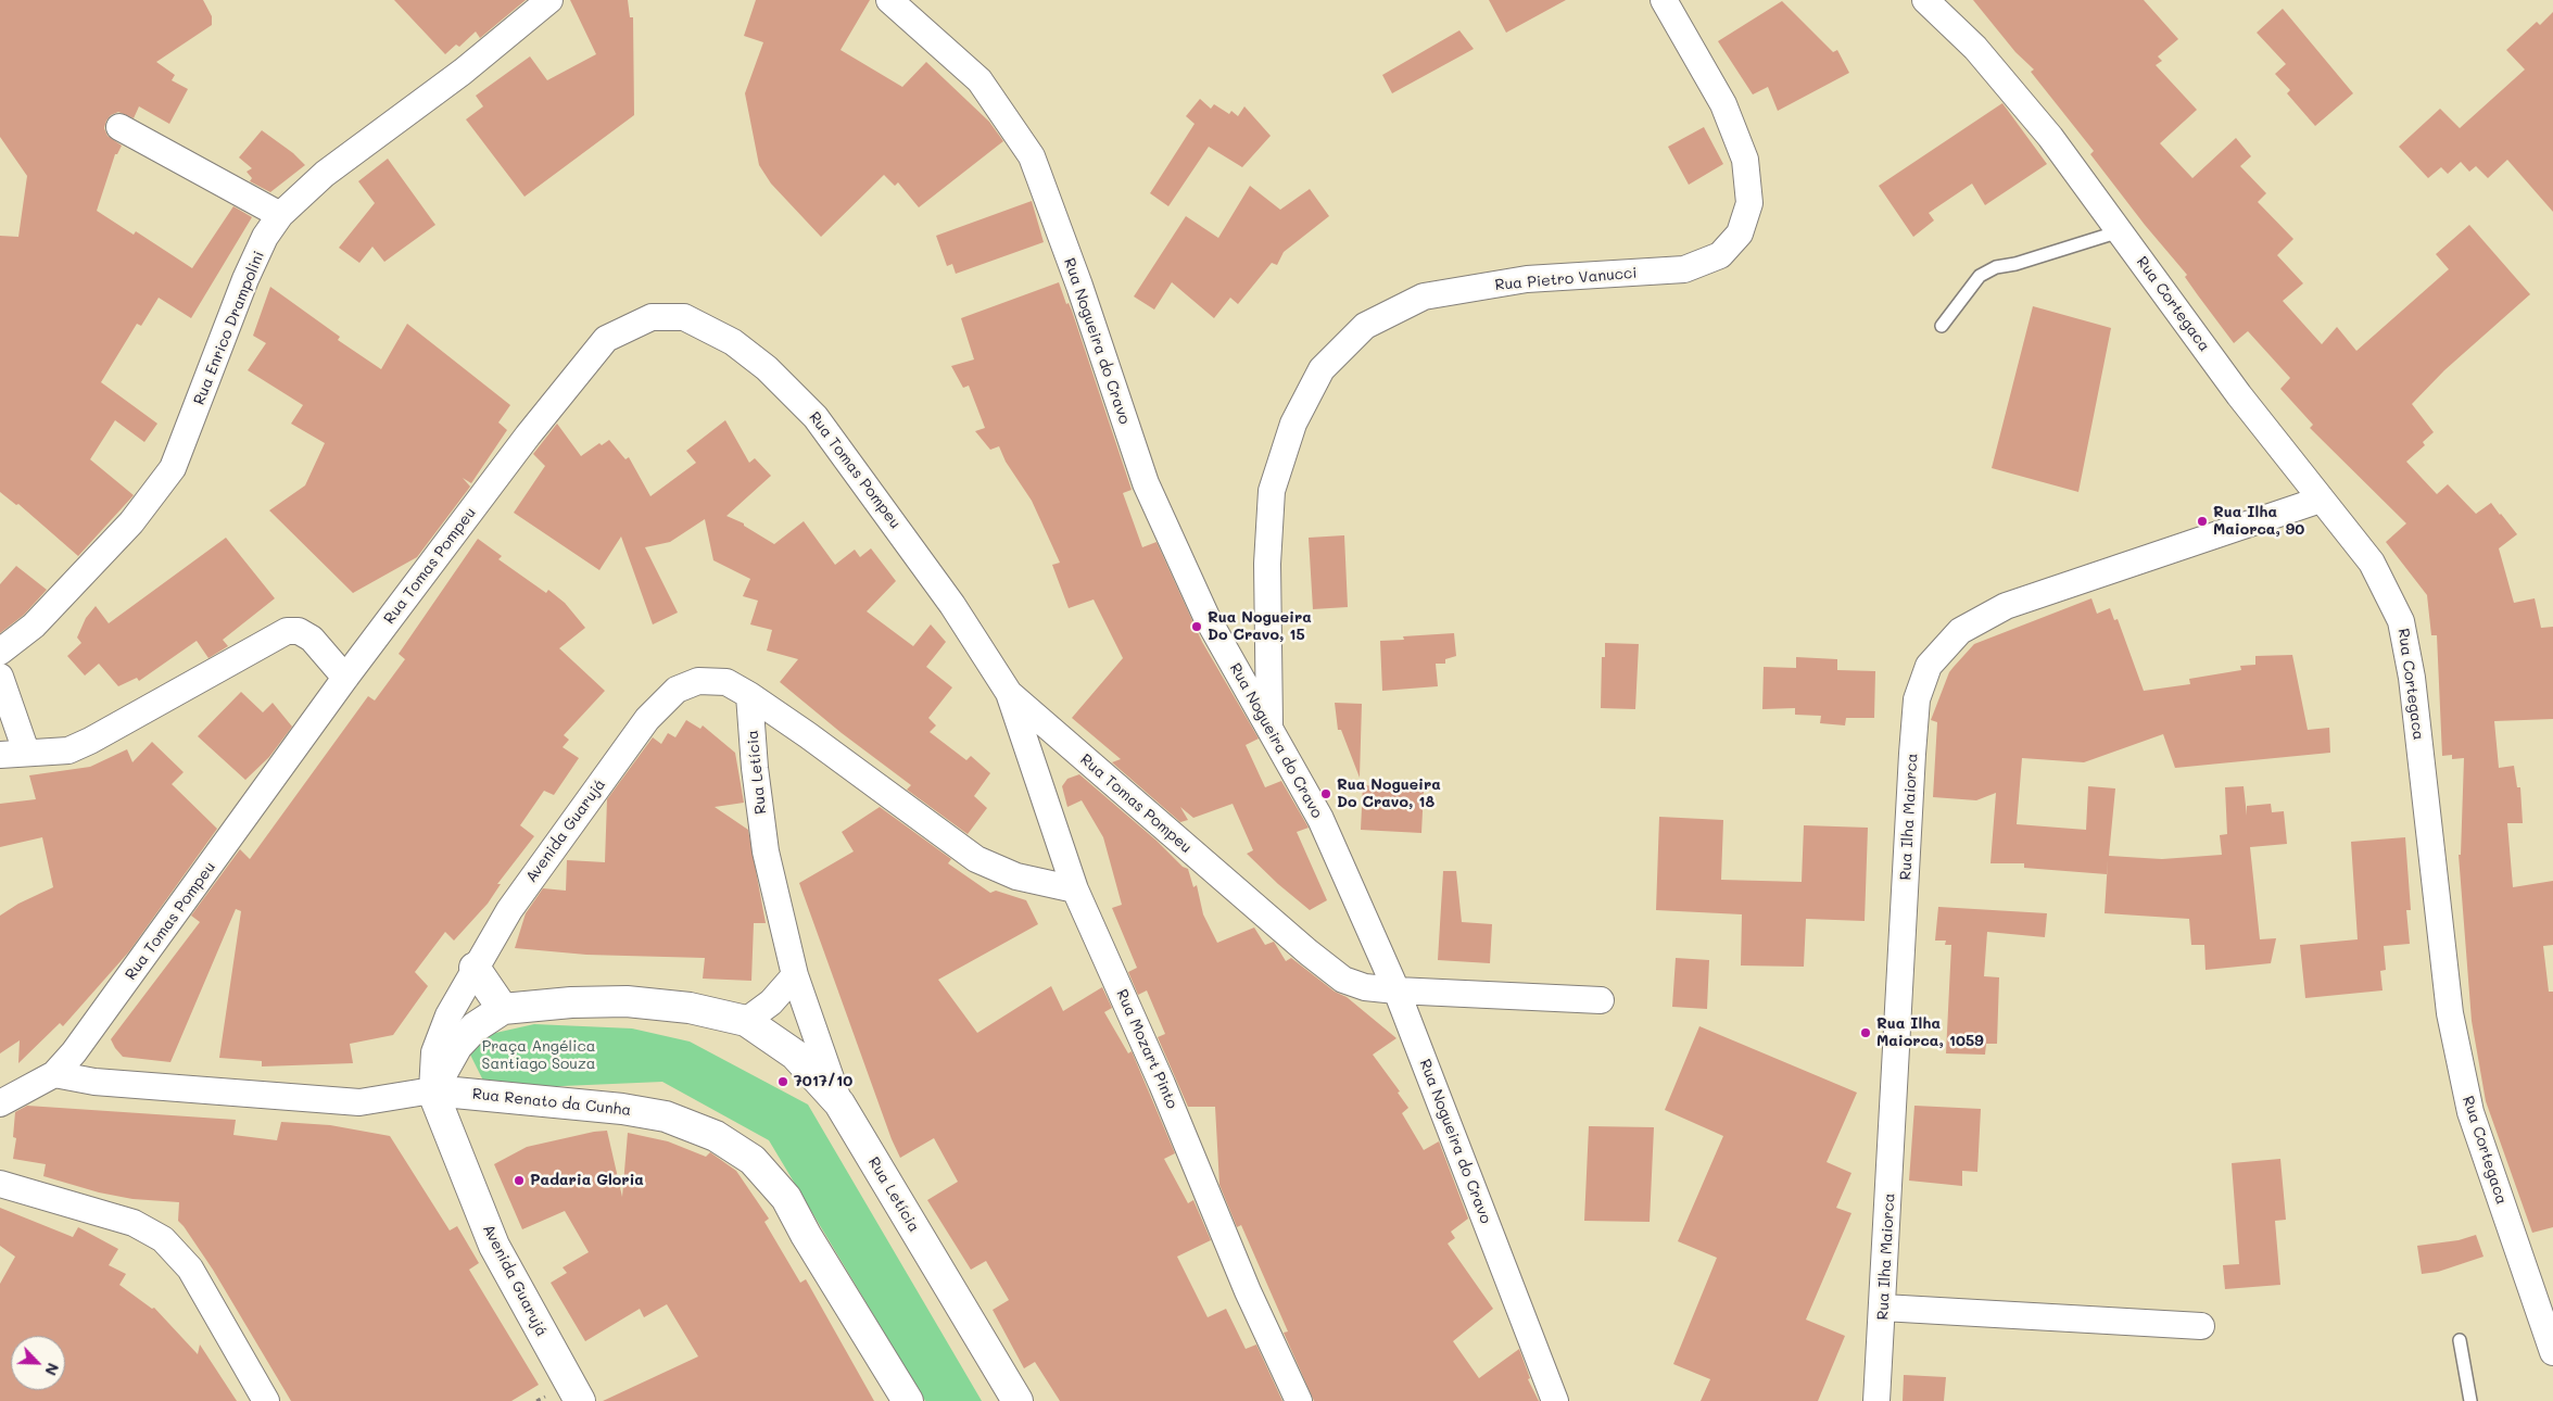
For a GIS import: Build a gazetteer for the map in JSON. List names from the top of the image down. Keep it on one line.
{"streets":{"street":["Rua Pietro Vanucci","Rua Cortegaca","Rua Enrico Drampolini","Rua Nogueira do Cravo","Rua Tomas Pompeu","Rua Letícia","Rua Ilha Maiorca","Avenida Guarujá","Rua Mozart Pinto","Rua Renato da Cunha"]},"crossings":[["Rua Pietro Vanucci","Rua Nogueira do Cravo"],["Rua Cortegaca","Rua Ilha Maiorca"],["Rua Nogueira do Cravo","Rua Tomas Pompeu"],["Rua Tomas Pompeu","Rua Mozart Pinto"],["Rua Tomas Pompeu","Rua Renato da Cunha"],["Rua Letícia","Avenida Guarujá"],["Avenida Guarujá","Rua Mozart Pinto"],["Avenida Guarujá","Rua Renato da Cunha"]],"parks":["Praça Angélica Santiago Souza"],"places":["Rua Ilha Maiorca, 90","Rua Nogueira Do Cravo, 15","Rua Nogueira Do Cravo, 18","Rua Ilha Maiorca, 1059","7017/10","Padaria Gloria"],"north":"bottom right"}
